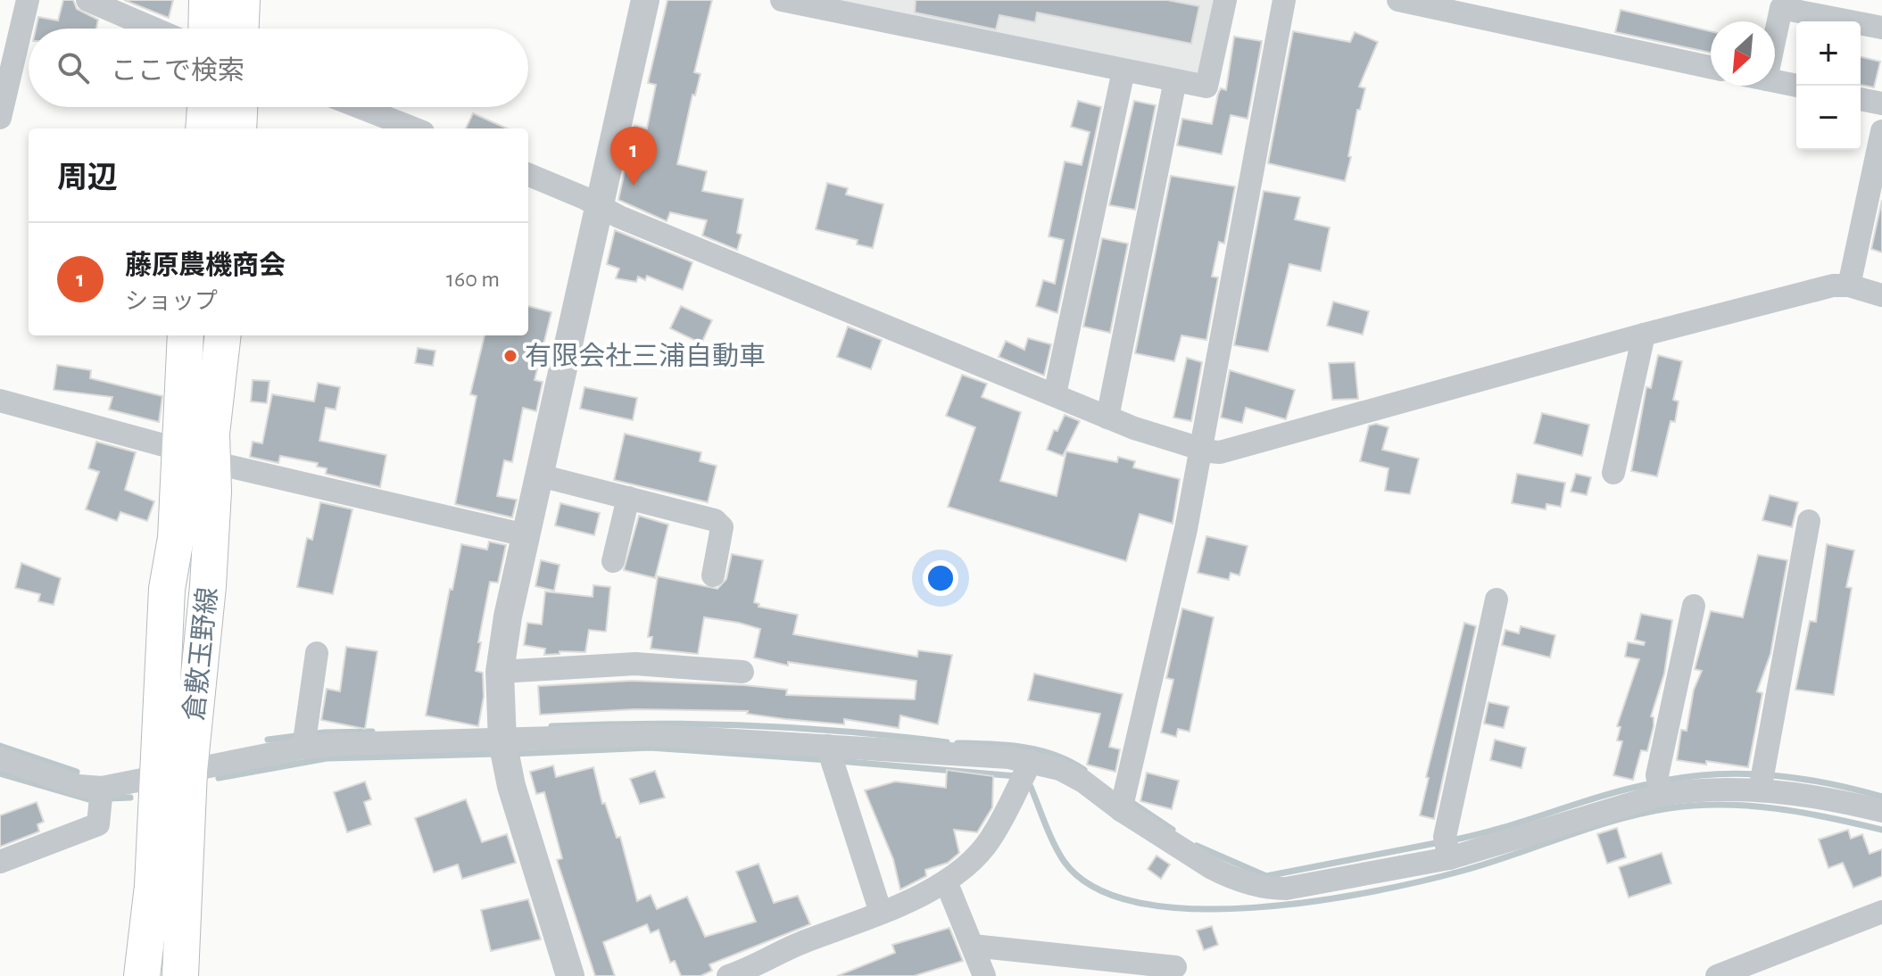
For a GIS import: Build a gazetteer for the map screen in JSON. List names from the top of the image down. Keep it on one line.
{"streets":{"main road":["倉敷玉野線"]},"places":["有限会社三浦自動車"],"north":"bottom left","page":{"map_buttons":["+","−"],"search":"ここで検索","pins":"1","heading":"周辺","list":[{"mark":"1","name":"藤原農機商会","note":"ショップ","value":"160 m"}]}}
